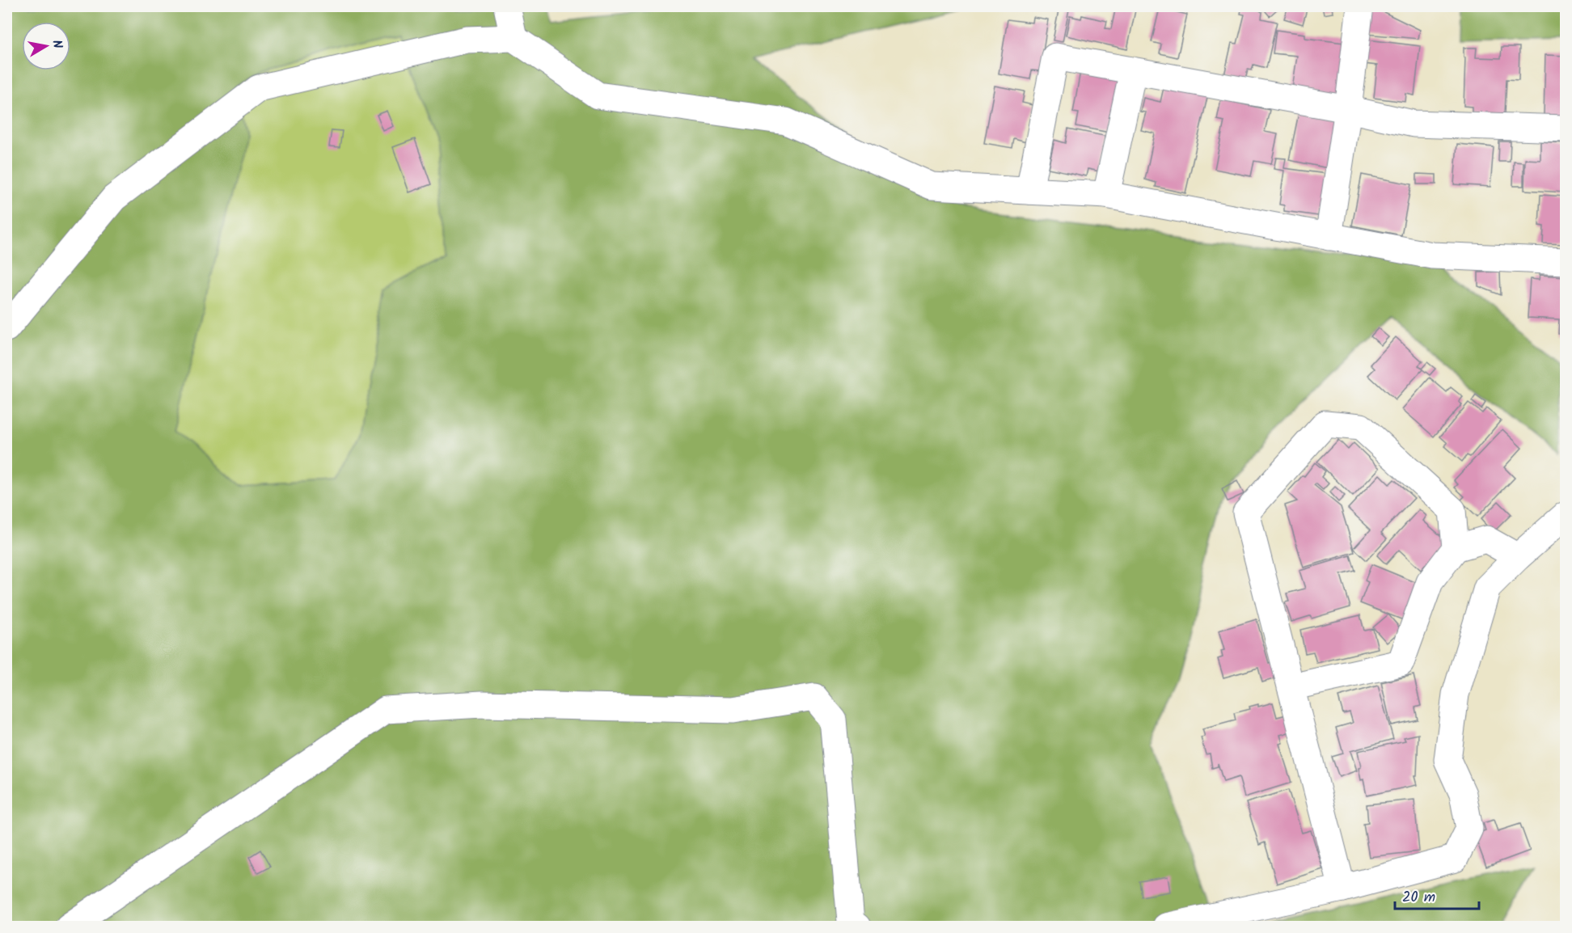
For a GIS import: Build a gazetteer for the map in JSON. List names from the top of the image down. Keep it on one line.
{"scale_bar":"20 m","north":"right"}
